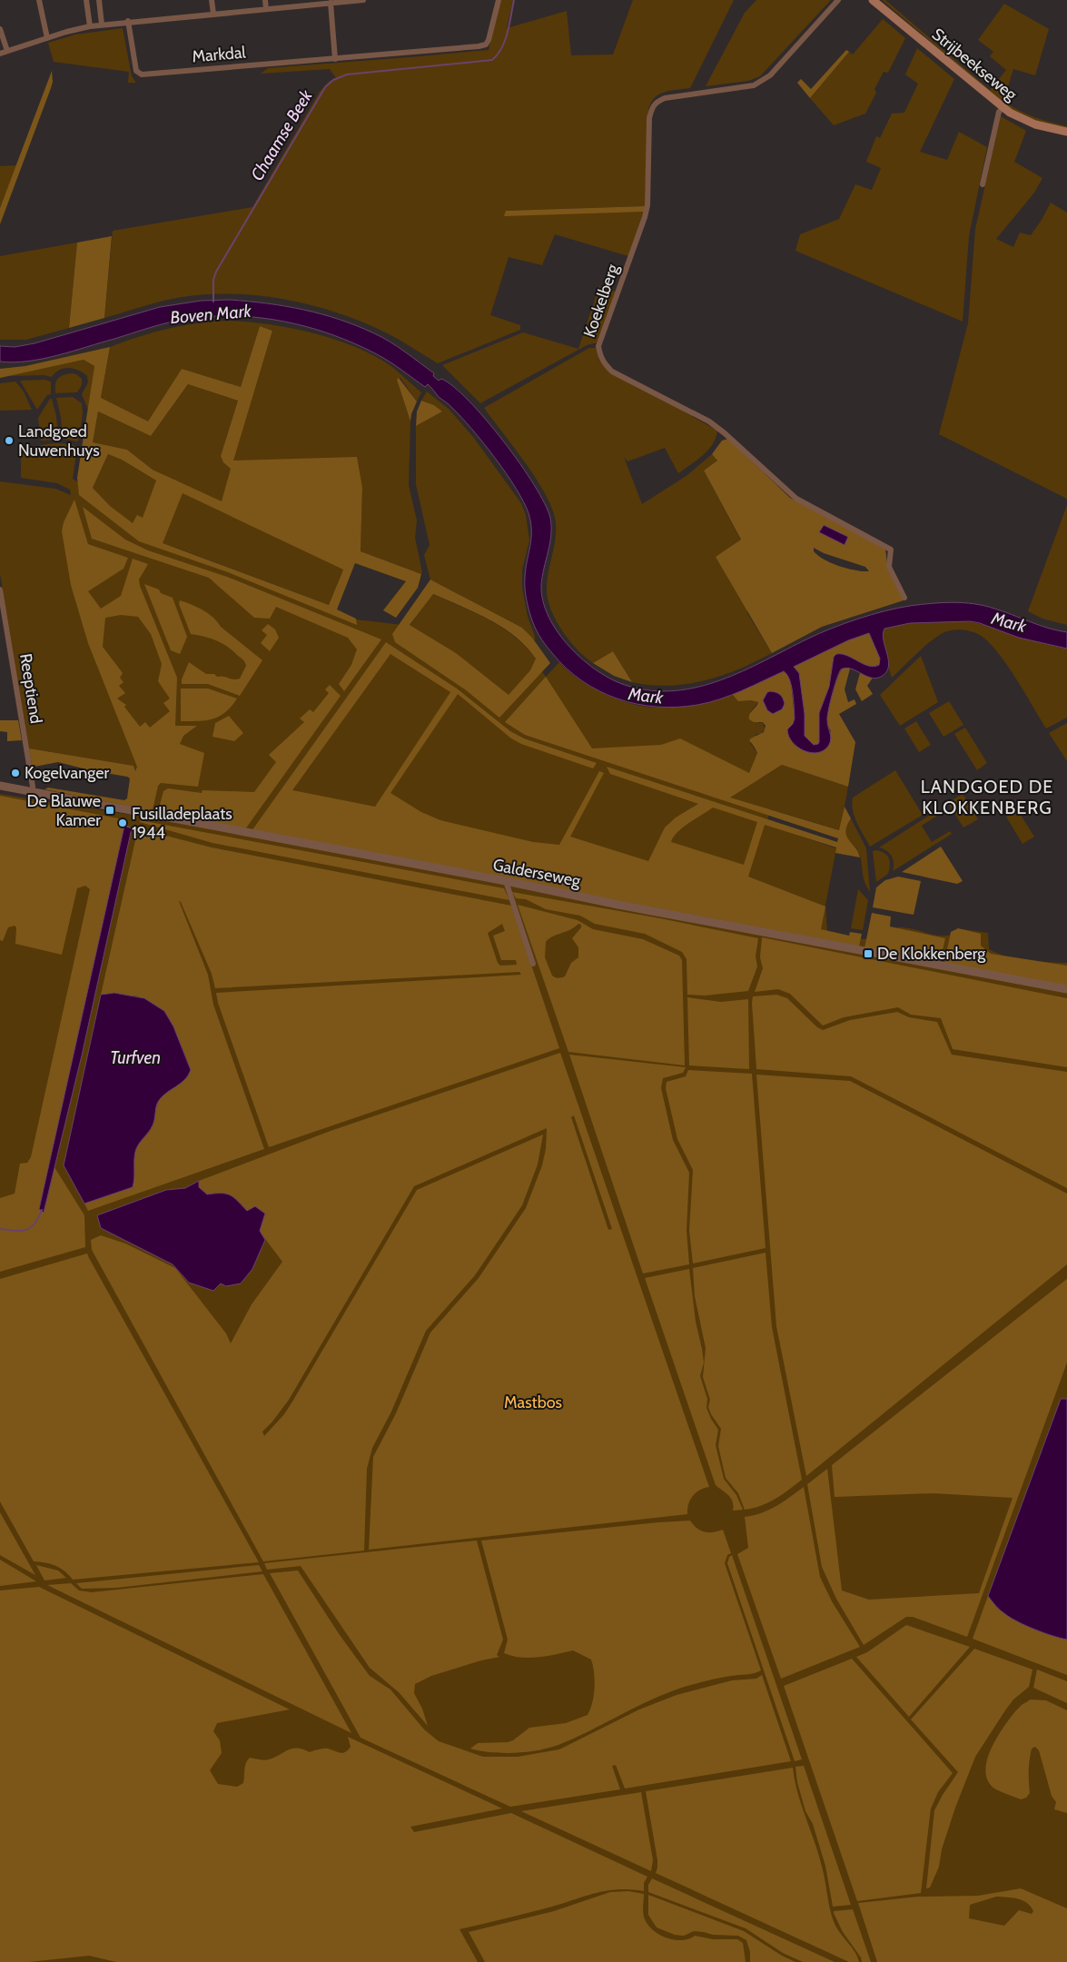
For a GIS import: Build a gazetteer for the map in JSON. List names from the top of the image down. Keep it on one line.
{"streets":{"main road":["Strijbeekseweg"],"street":["Markdal","Koekelberg","Reeptiend","Galderseweg"]},"crossings":[["Reeptiend","Galderseweg"]],"districts":["LANDGOED DE KLOKKENBERG"],"water":["Chaamse Beek","Boven Mark","Mark","Turfven"],"parks":["Mastbos"],"places":{"other":["Landgoed Nuwenhuys","Kogelvanger","Fusilladeplaats 1944"],"transit":["De Blauwe Kamer","De Klokkenberg"]}}
